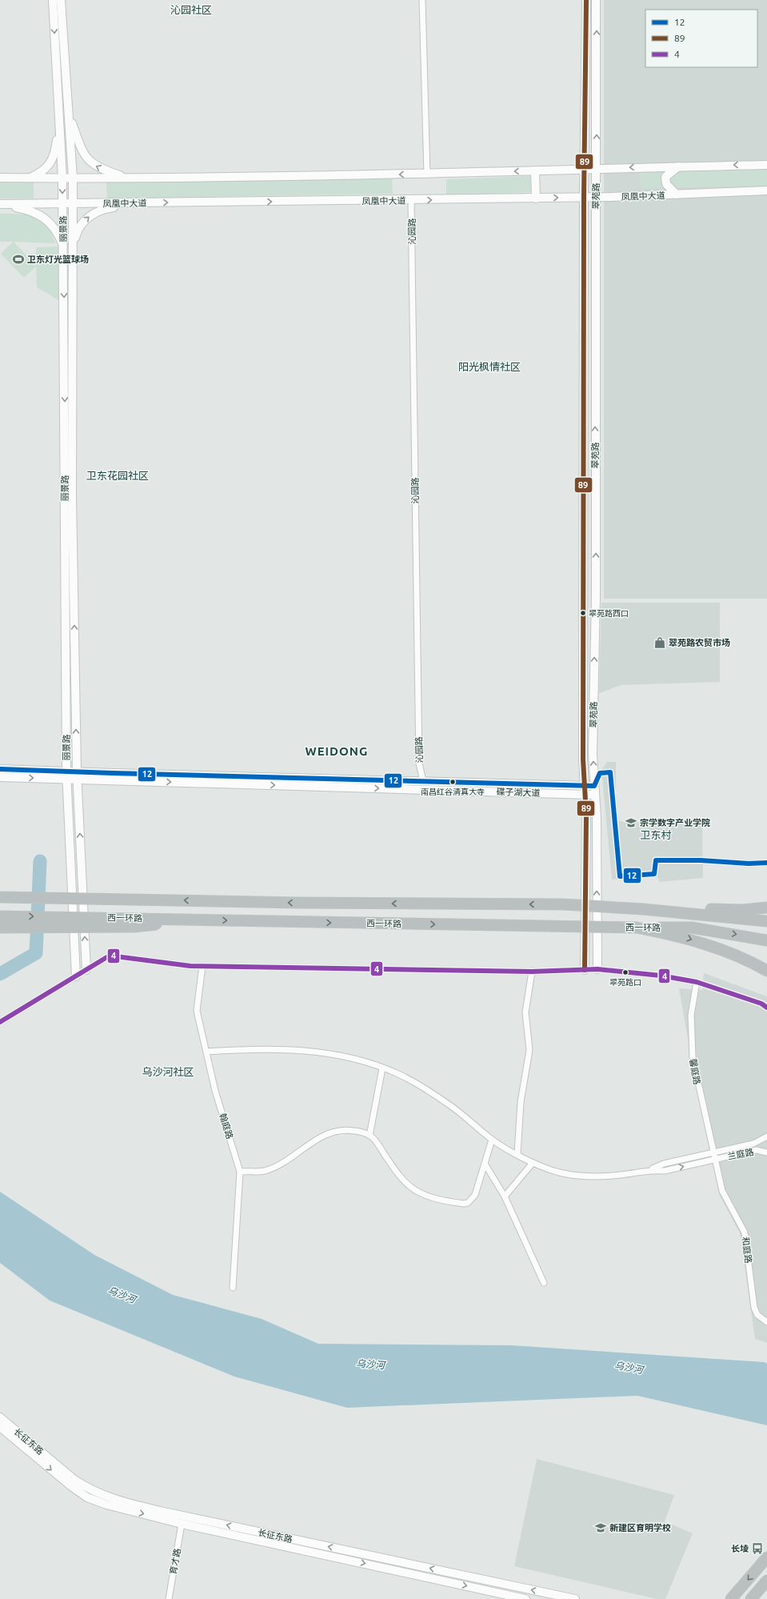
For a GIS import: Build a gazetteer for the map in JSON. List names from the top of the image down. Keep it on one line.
{"streets":{"highway":["西一环路"],"main road":["翠苑路","凤凰中大道","丽景路","碟子湖大道","长征东路"],"street":["沁园路","馨庭路","翰庭路","兰庭路","和庭路","育才路"]},"crossings":[["翠苑路","凤凰中大道"],["翠苑路","碟子湖大道"],["凤凰中大道","丽景路"],["凤凰中大道","沁园路"],["丽景路","碟子湖大道"],["沁园路","碟子湖大道"],["馨庭路","兰庭路"],["馨庭路","和庭路"],["兰庭路","和庭路"],["长征东路","育才路"]],"districts":["沁园社区","阳光枫情社区","卫东花园社区","WEIDONG","卫东村","乌沙河社区"],"water":["乌沙河"],"places":{"sports":["卫东灯光篮球场"],"other":["翠苑路西口","南昌红谷清真大寺","翠苑路口"],"shop":["翠苑路农贸市场"],"school or university":["宗学数字产业学院","新建区育明学校"],"bus stop":["长堎"]},"lines":["transit line 89","transit line 12","transit line 4"],"legend":["12","89","4"]}
